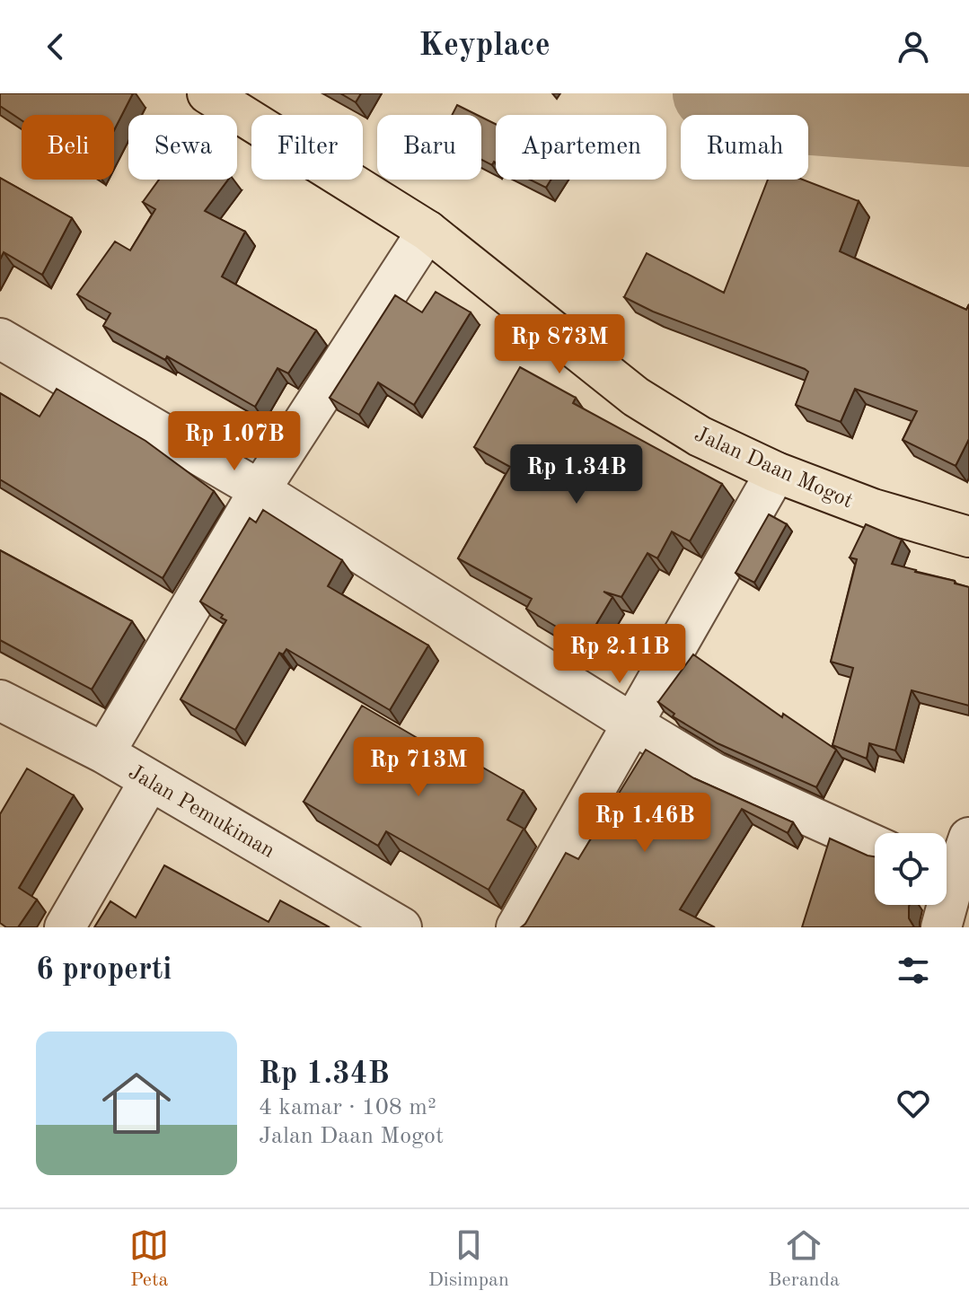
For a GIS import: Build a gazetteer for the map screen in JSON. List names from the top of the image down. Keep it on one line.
{"streets":{"main road":["Jalan Daan Mogot"],"street":["Jalan Pemukiman"]},"page":{"header":"Keyplace","chip":["Beli","Sewa","Filter","Baru","Apartemen","Rumah"],"price":["Rp 873M","Rp 1.07B","Rp 1.34B","Rp 2.11B","Rp 713M","Rp 1.46B"],"heading":"6 properti","list":[{"name":"Rp 1.34B","note":"4 kamar · 108 m² · Jalan Daan Mogot"}],"tabs":["Peta","Disimpan","Beranda"]}}
